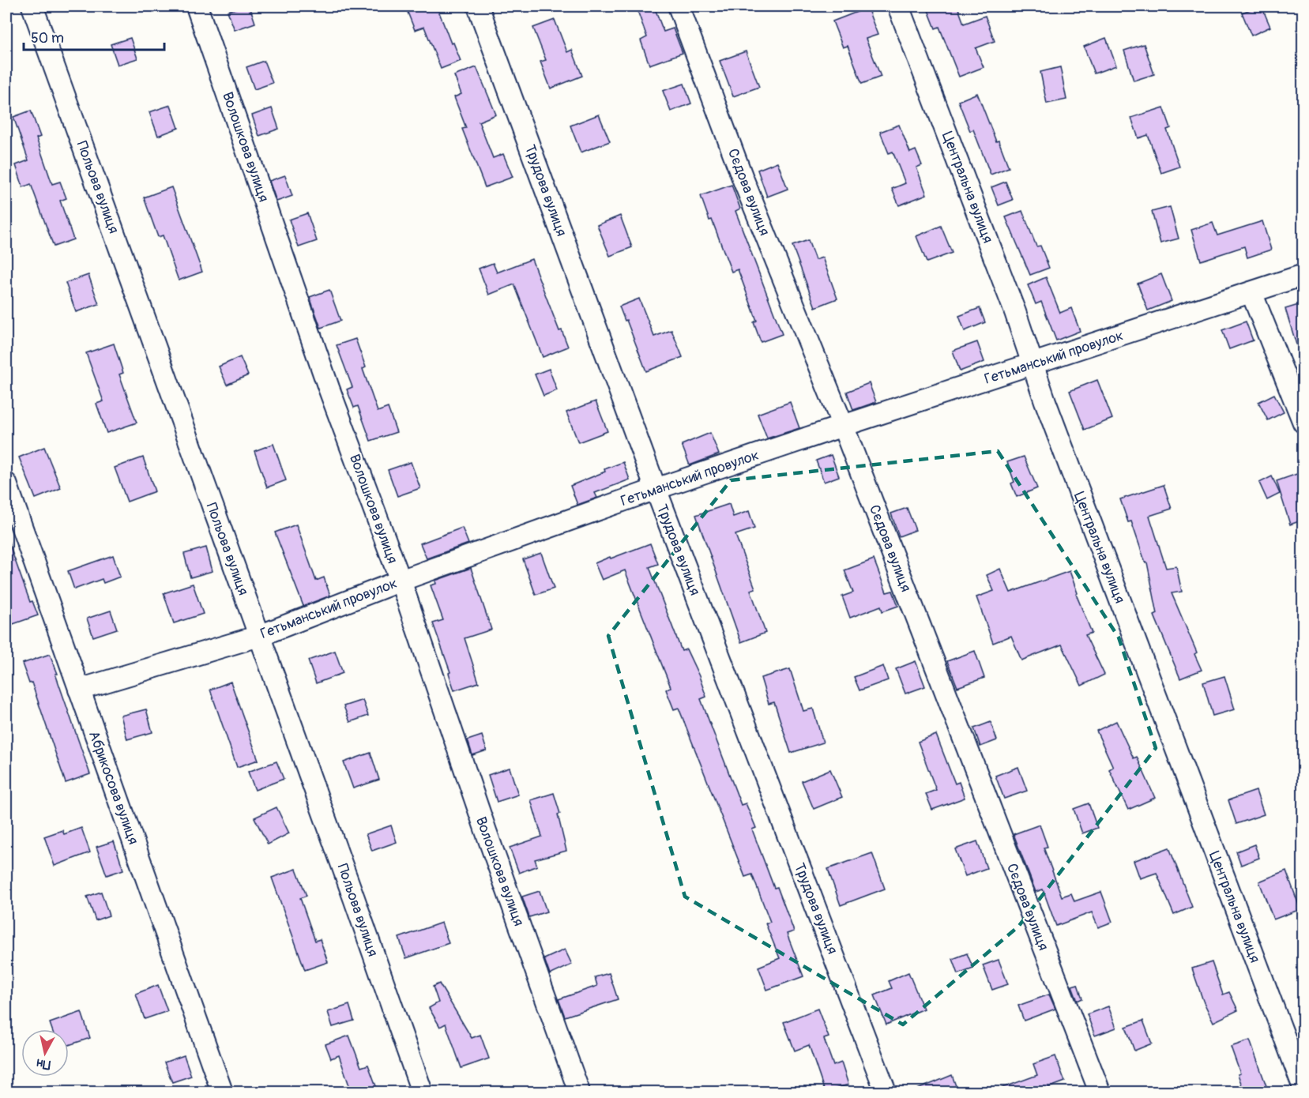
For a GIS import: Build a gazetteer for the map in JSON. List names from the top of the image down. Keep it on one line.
{"streets":{"street":["Волошкова вулиця","Польова вулиця","Центральна вулиця","Трудова вулиця","Сєдова вулиця","Гетьманський провулок","Абрикосова вулиця"]},"crossings":[["Волошкова вулиця","Гетьманський провулок"],["Польова вулиця","Гетьманський провулок"],["Центральна вулиця","Гетьманський провулок"],["Трудова вулиця","Гетьманський провулок"],["Сєдова вулиця","Гетьманський провулок"],["Гетьманський провулок","Абрикосова вулиця"]],"scale_bar":"50 m","north":"bottom"}
